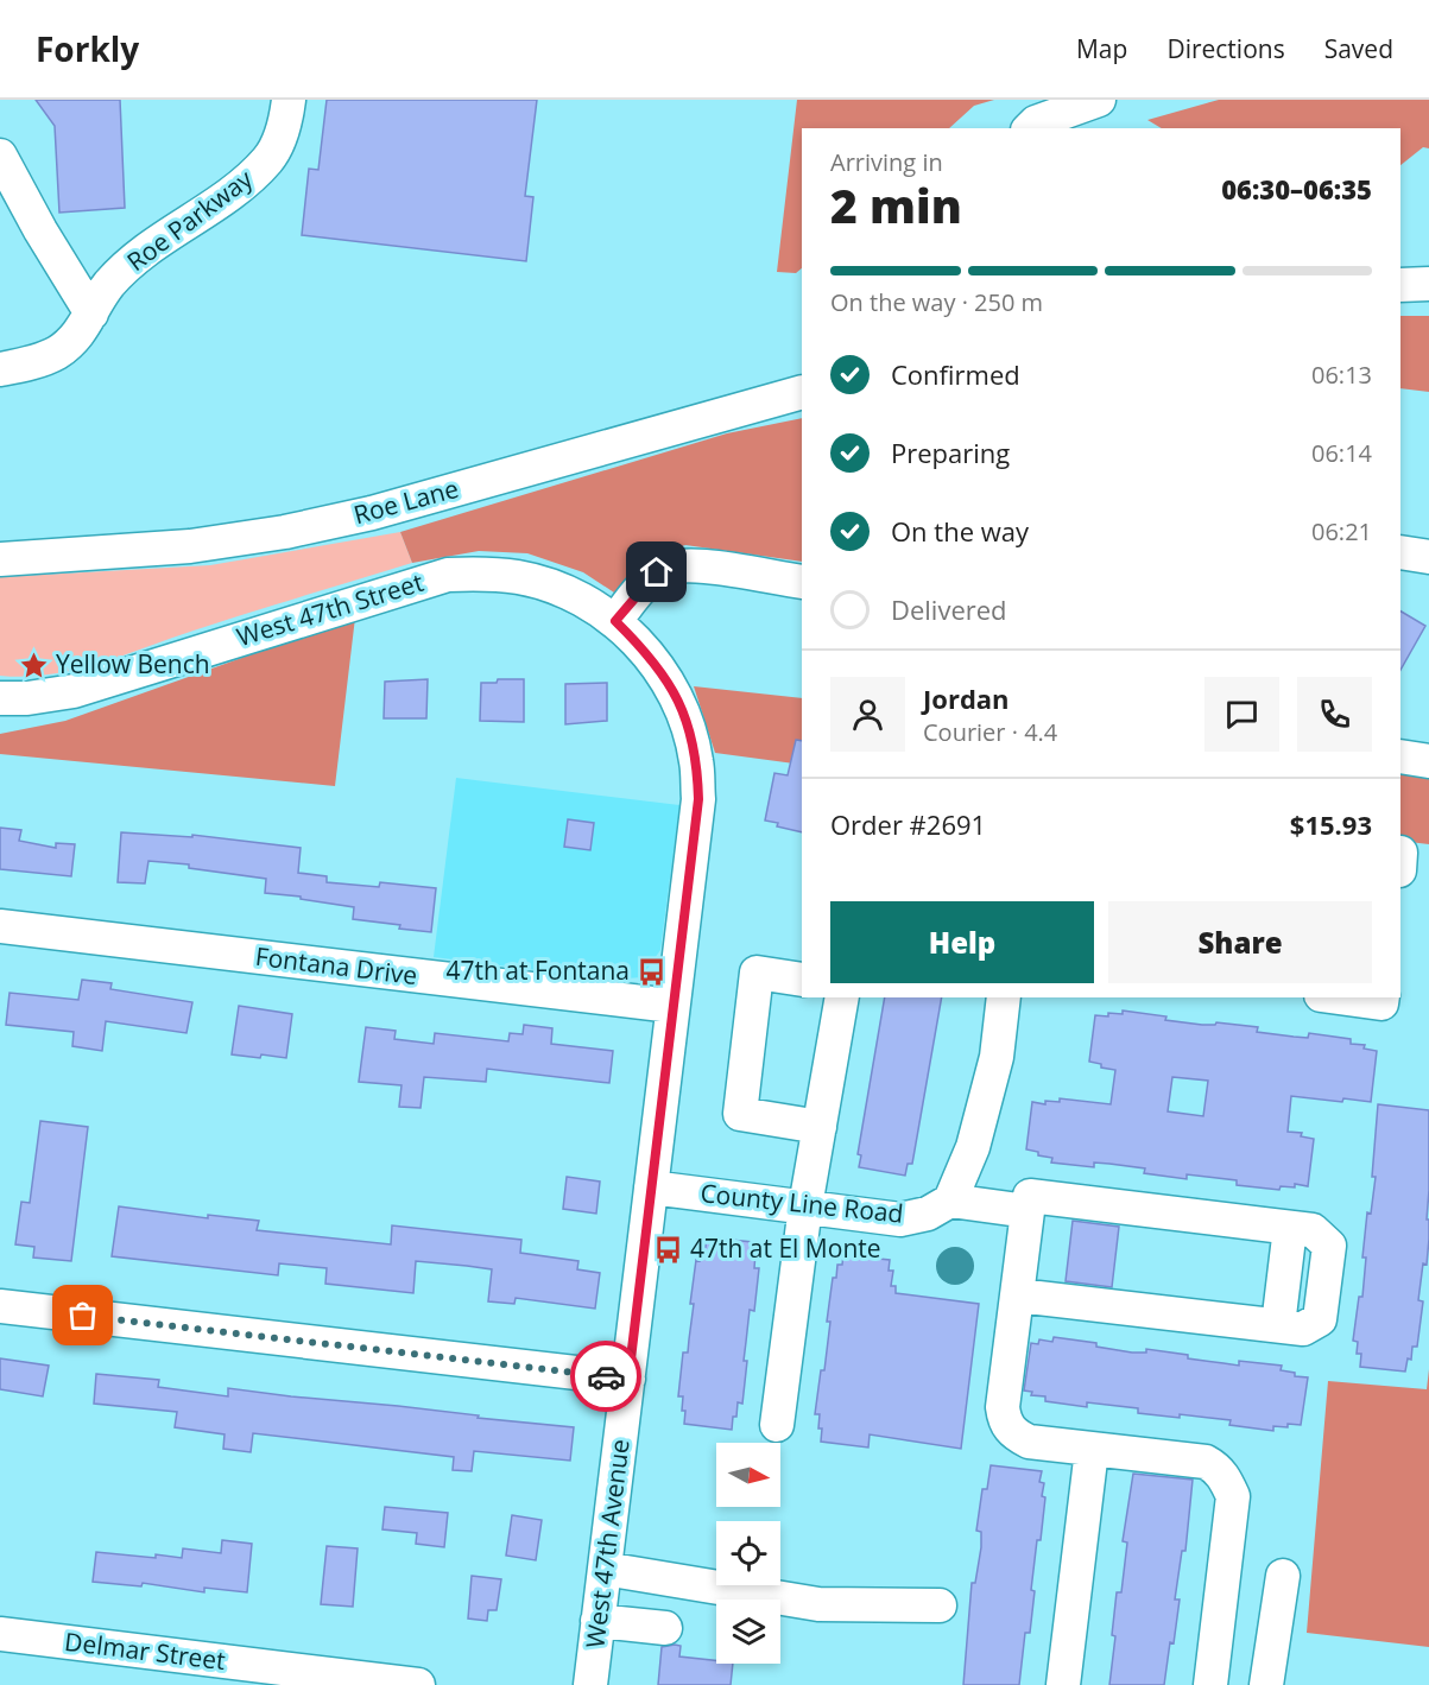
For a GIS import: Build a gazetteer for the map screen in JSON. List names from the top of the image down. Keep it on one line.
{"streets":{"street":["Roe Parkway","Roe Lane","West 47th Street","Fontana Drive","County Line Road","West 47th Avenue","Delmar Street"]},"crossings":[["West 47th Street","West 47th Avenue"],["Fontana Drive","West 47th Avenue"],["County Line Road","West 47th Avenue"]],"places":{"place":["Yellow Bench"],"bus stop":["47th at Fontana","47th at El Monte"]},"north":"right","page":{"header":"Forkly","nav":["Map","Directions","Saved"],"heading":["2 min","Arriving in","06:30–06:35"],"panel":["Jordan","Courier · 4.4","Order #2691","$15.93"],"bar":"On the way · 250 m","list":[["Confirmed","06:13"],["Preparing","06:14"],["On the way","06:21"],"Delivered"],"buttons":["Help","Share"]}}
